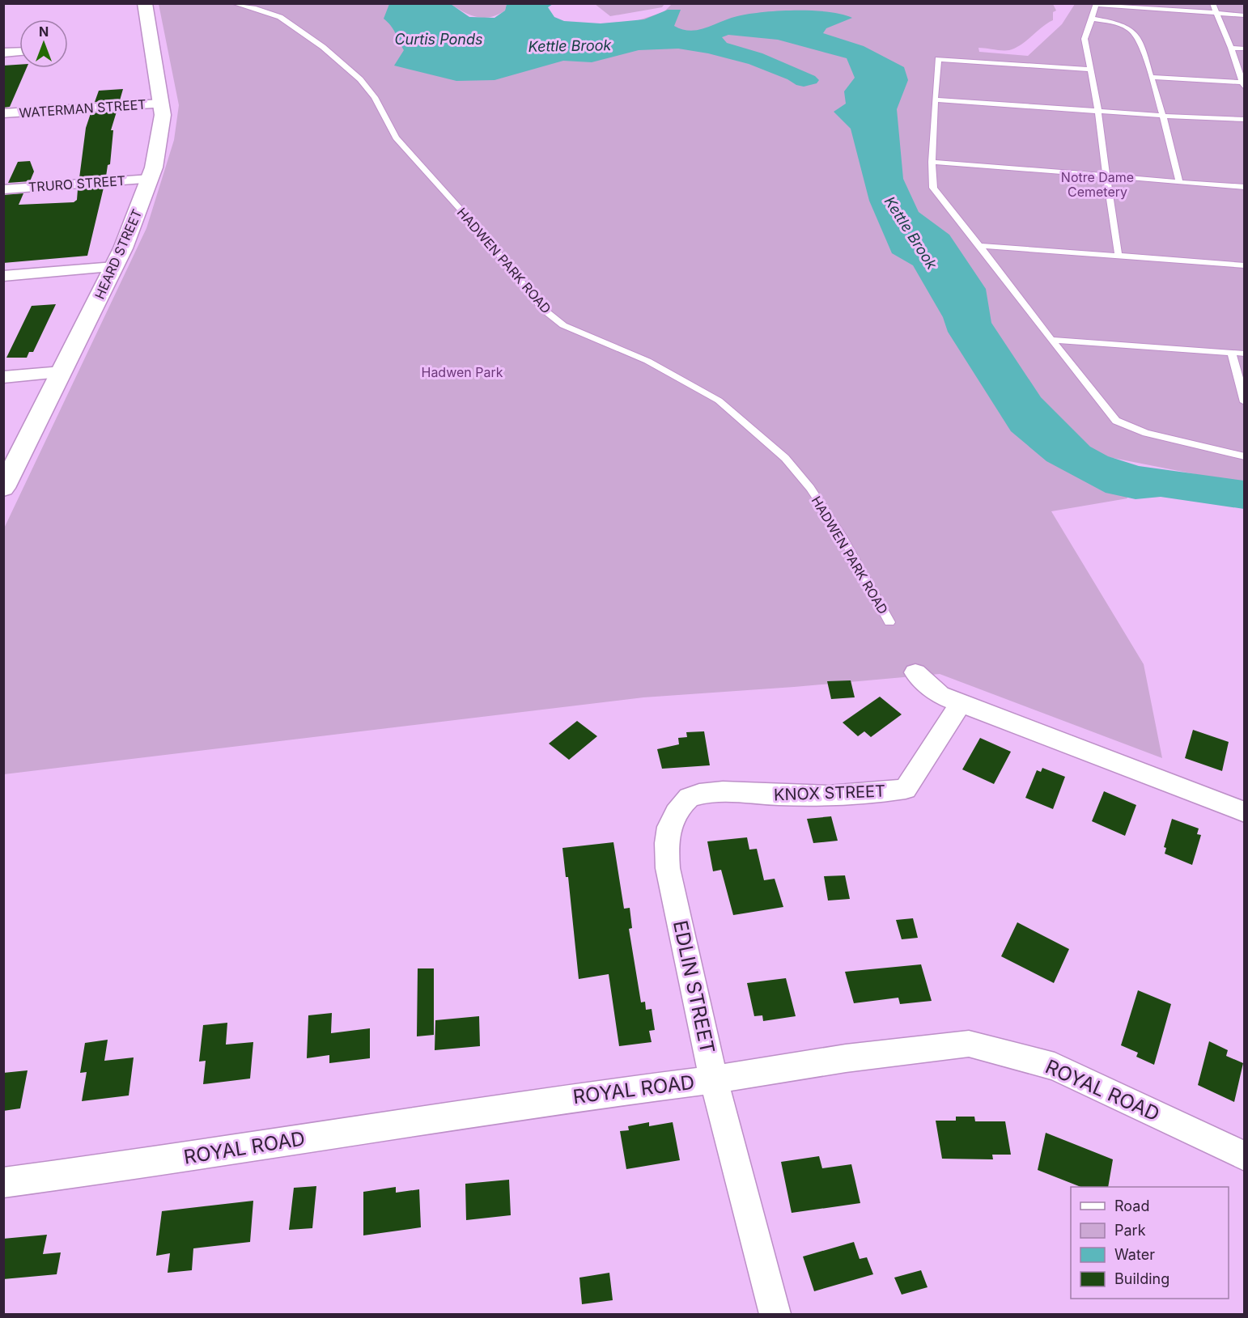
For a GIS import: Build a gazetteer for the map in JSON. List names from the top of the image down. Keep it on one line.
{"streets":{"street":["WATERMAN STREET","TRURO STREET","HEARD STREET","KNOX STREET","EDLIN STREET","ROYAL ROAD"],"lane":["HADWEN PARK ROAD"]},"crossings":[["WATERMAN STREET","HEARD STREET"],["TRURO STREET","HEARD STREET"],["KNOX STREET","EDLIN STREET"],["EDLIN STREET","ROYAL ROAD"]],"water":["Curtis Ponds","Kettle Brook"],"parks":["Notre Dame Cemetery","Hadwen Park"],"legend":["Road","Park","Water","Building"],"north":"top"}
